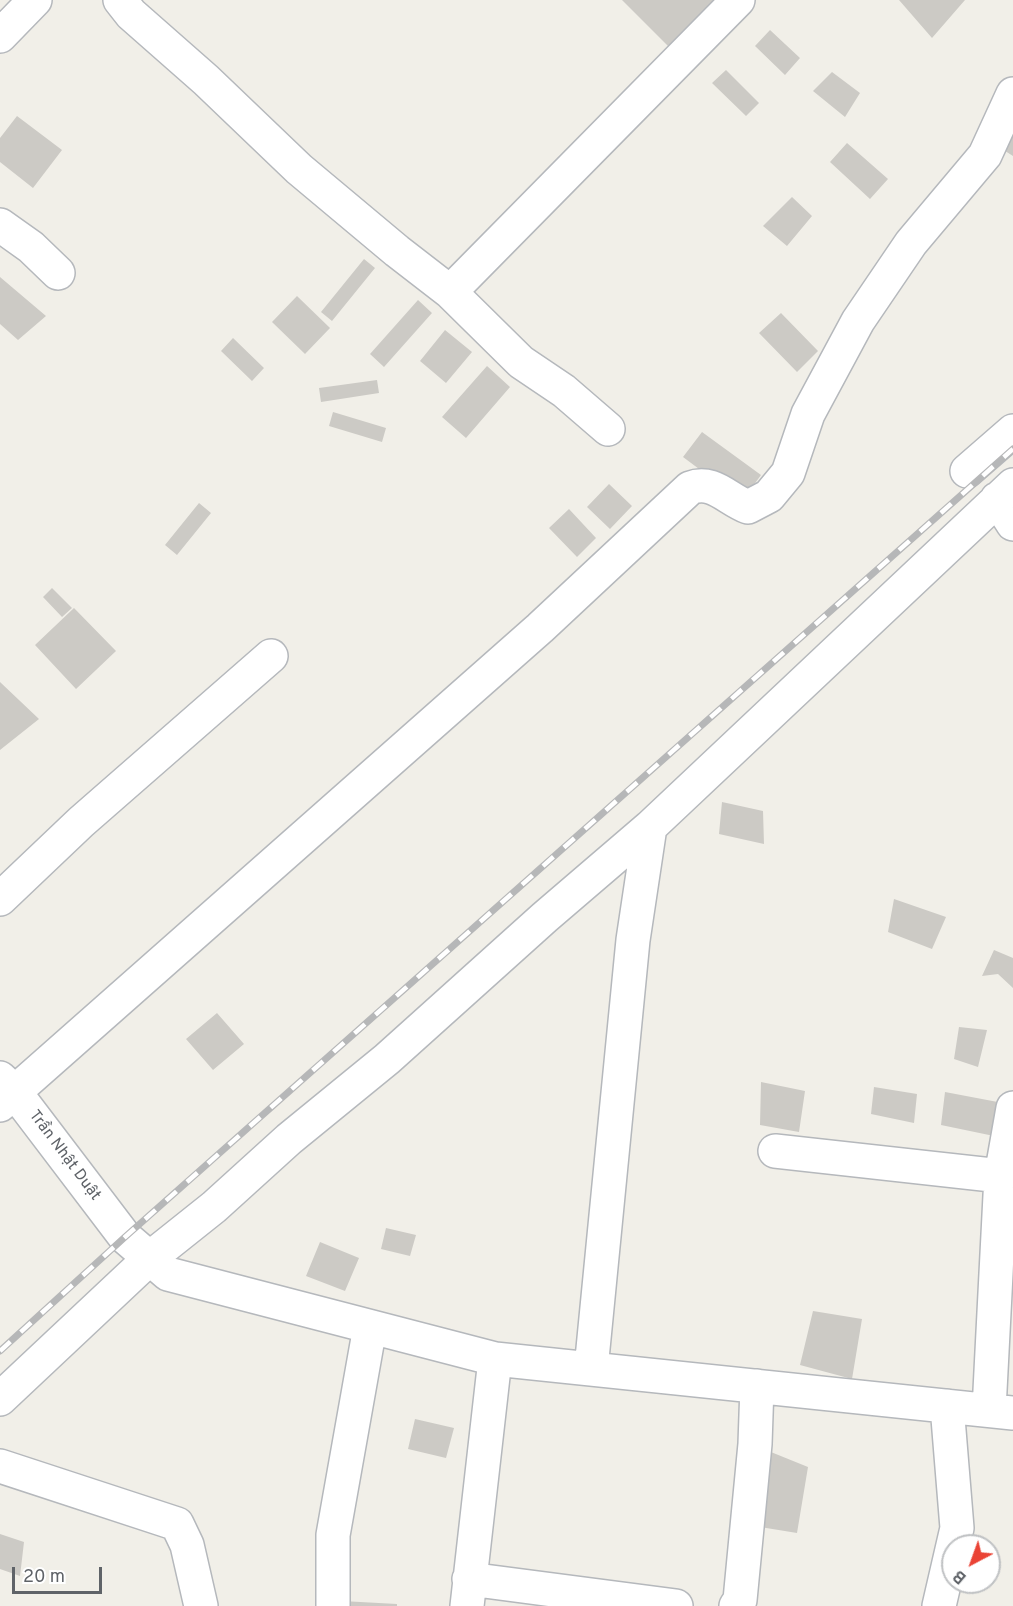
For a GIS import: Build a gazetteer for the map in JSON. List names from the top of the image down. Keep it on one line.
{"streets":{"street":["Trần Nhật Duật"]},"scale_bar":"20 m","north":"bottom left"}
